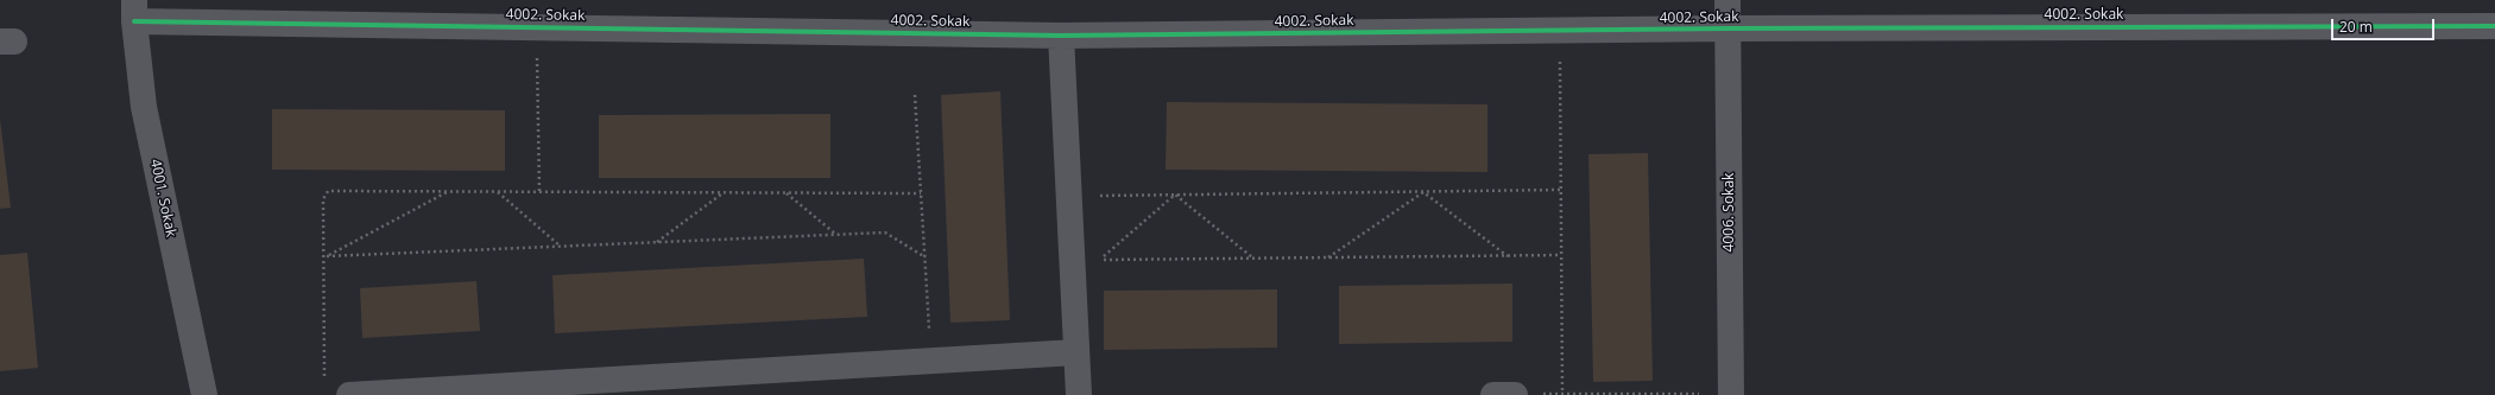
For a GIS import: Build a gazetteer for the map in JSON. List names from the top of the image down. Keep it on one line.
{"streets":{"street":["4002. Sokak","4001. Sokak","4006. Sokak"]},"crossings":[["4002. Sokak","4001. Sokak"],["4002. Sokak","4006. Sokak"]],"scale_bar":"20 m"}
